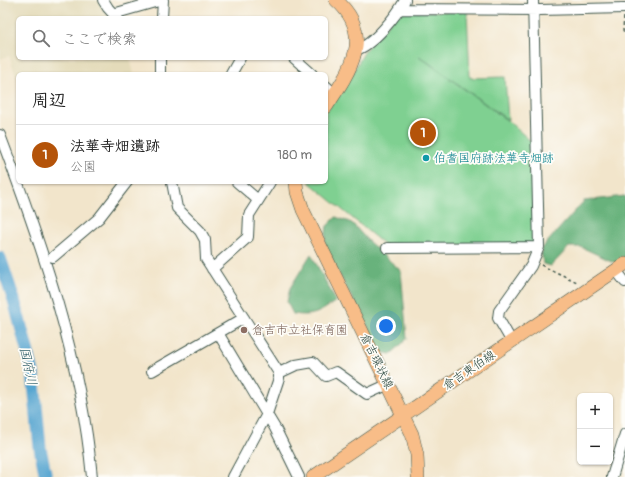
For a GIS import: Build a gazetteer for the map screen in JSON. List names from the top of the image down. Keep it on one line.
{"streets":{"main road":["倉吉環状線","倉吉東伯線"]},"crossings":[["倉吉環状線","倉吉東伯線"]],"water":["国府川"],"places":["伯耆国府跡法華寺畑跡","倉吉市立社保育園"],"page":{"search":"ここで検索","heading":"周辺","pins":"1","list":[{"mark":"1","name":"法華寺畑遺跡","note":"公園","value":"180 m"}],"map_buttons":["+","−"]}}
